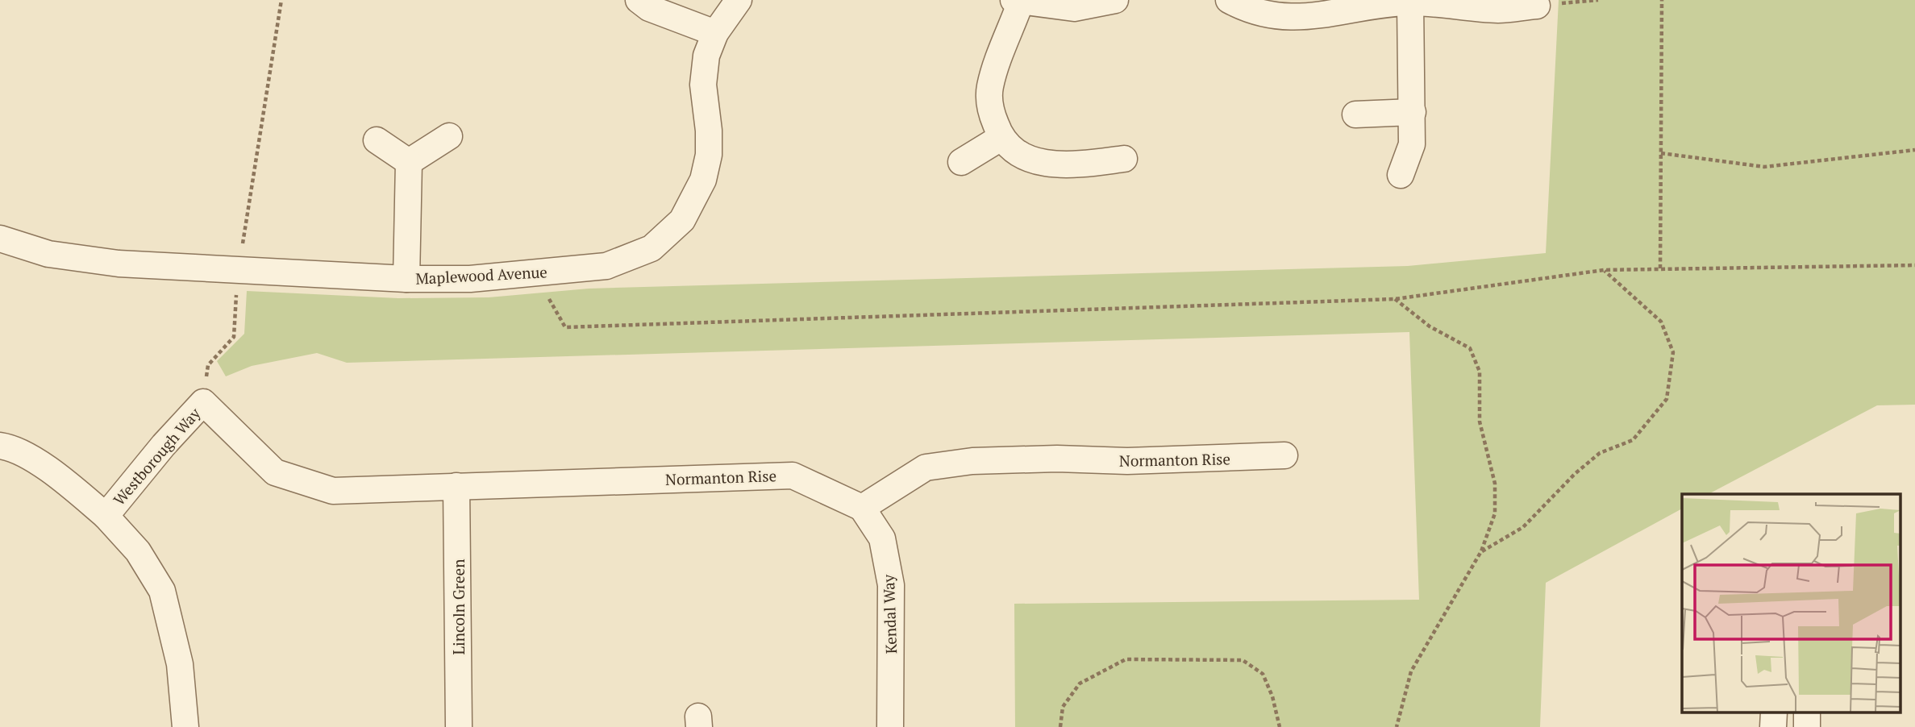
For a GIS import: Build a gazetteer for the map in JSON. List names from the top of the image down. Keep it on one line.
{"streets":{"street":["Maplewood Avenue","Westborough Way","Normanton Rise","Lincoln Green","Kendal Way"]},"crossings":[["Westborough Way","Normanton Rise"],["Normanton Rise","Lincoln Green"],["Normanton Rise","Kendal Way"]]}
